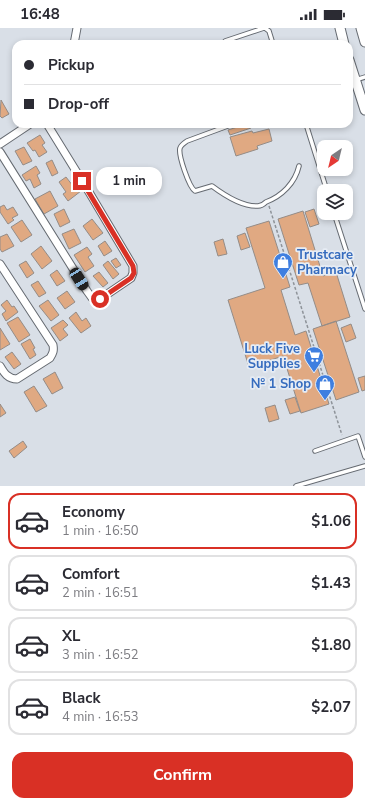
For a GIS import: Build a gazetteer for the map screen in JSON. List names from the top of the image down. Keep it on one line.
{"places":{"shop":["Trustcare Pharmacy","№ 1 Shop"],"supermarket":["Luck Five Supplies"]},"north":"bottom left","page":{"status":"16:48","banner":["Pickup","Drop-off"],"bubble":"1 min","list":[{"name":"Economy","note":"1 min · 16:50","value":"$1.06"},{"name":"Comfort","note":"2 min · 16:51","value":"$1.43"},{"name":"XL","note":"3 min · 16:52","value":"$1.80"},{"name":"Black","note":"4 min · 16:53","value":"$2.07"}],"buttons":"Confirm"}}
